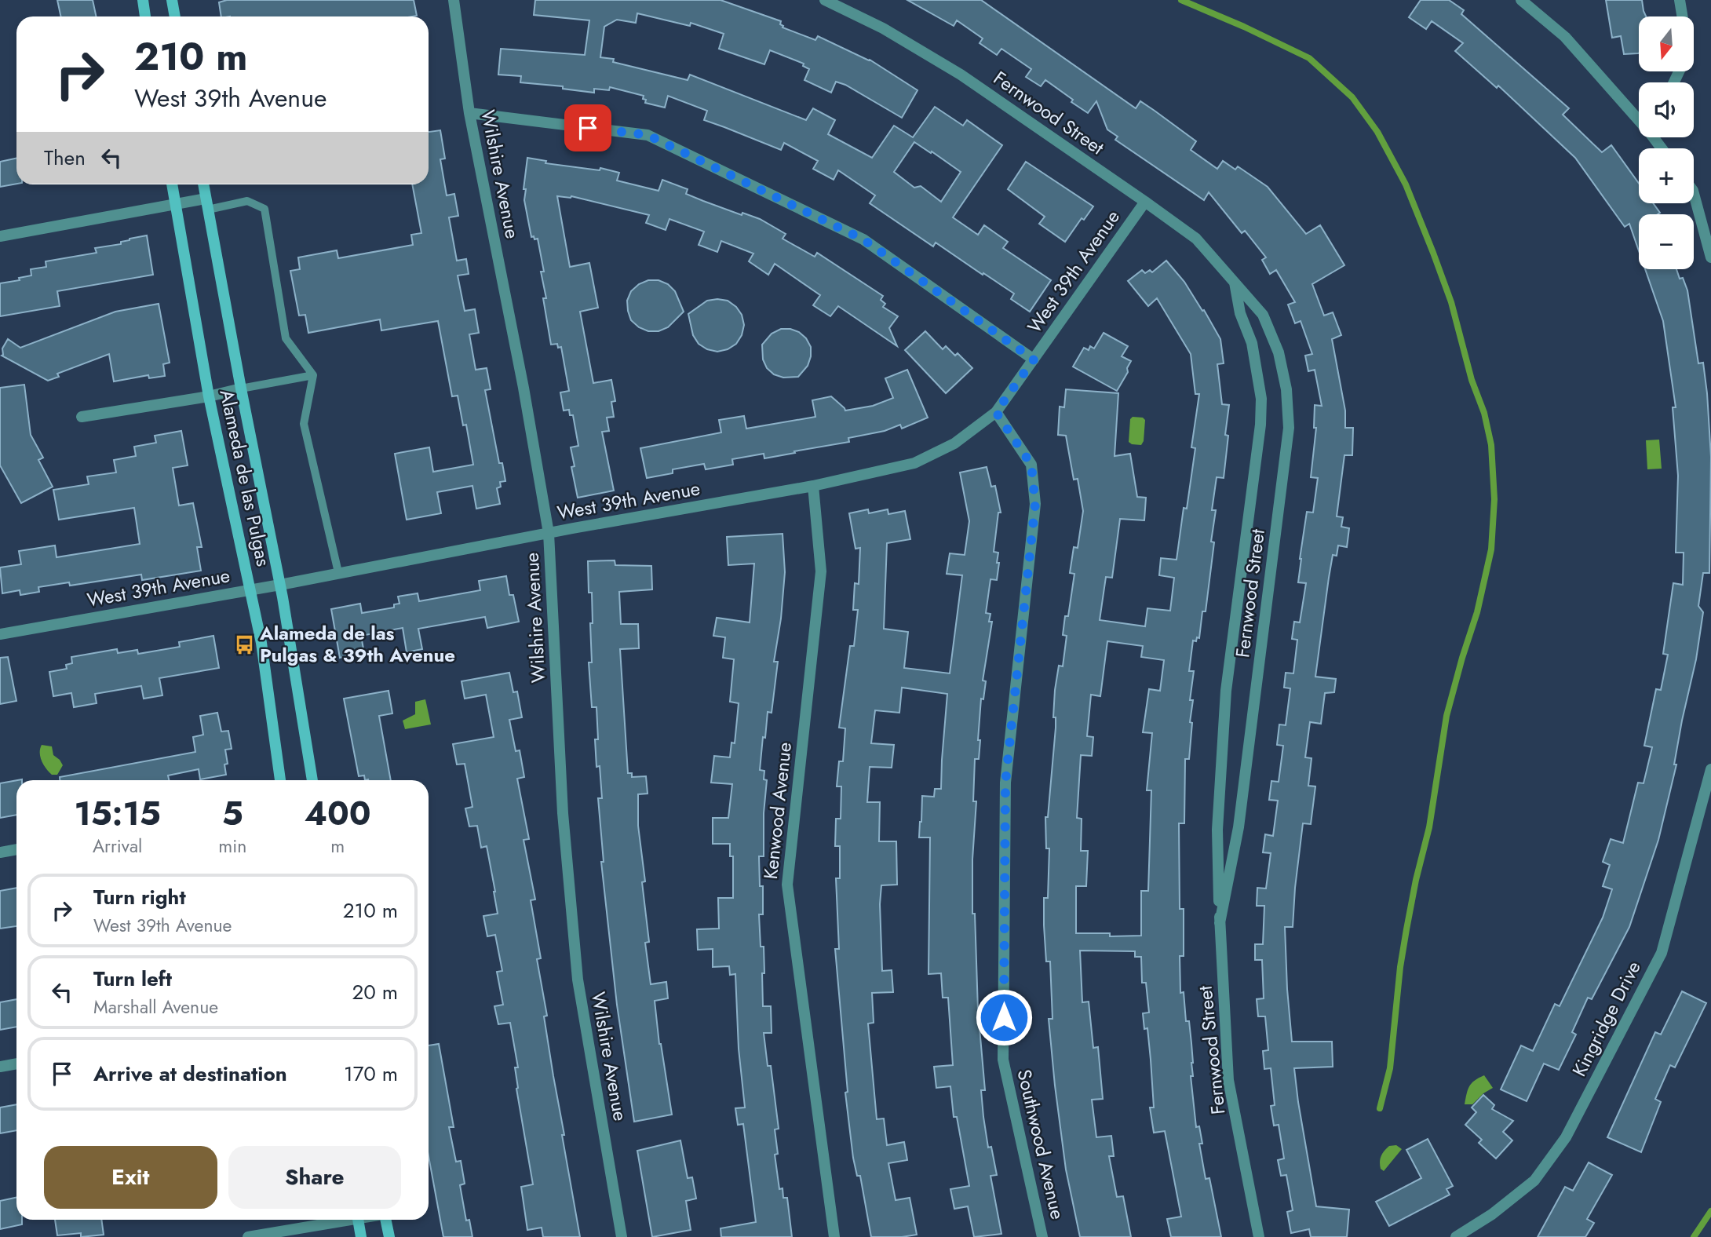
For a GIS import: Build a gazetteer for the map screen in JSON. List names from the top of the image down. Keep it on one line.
{"streets":{"main road":["Alameda de las Pulgas"],"street":["Fernwood Street","Wilshire Avenue","West 39th Avenue","Kenwood Avenue","Kingridge Drive","Southwood Avenue"]},"crossings":[["Fernwood Street","West 39th Avenue"],["Wilshire Avenue","West 39th Avenue"],["West 39th Avenue","Alameda de las Pulgas"],["West 39th Avenue","Kenwood Avenue"],["West 39th Avenue","Southwood Avenue"]],"places":{"bus stop":["Alameda de las Pulgas & 39th Avenue"]},"north":"bottom","page":{"map_buttons":["+","−"],"turn":["210 m","West 39th Avenue"],"then":"Then","eta":["15:15","Arrival","5","min","400","m"],"list":[{"name":"Turn right","note":"West 39th Avenue","value":"210 m"},{"name":"Turn left","note":"Marshall Avenue","value":"20 m"},{"name":"Arrive at destination","value":"170 m"}],"buttons":["Exit","Share"]}}
